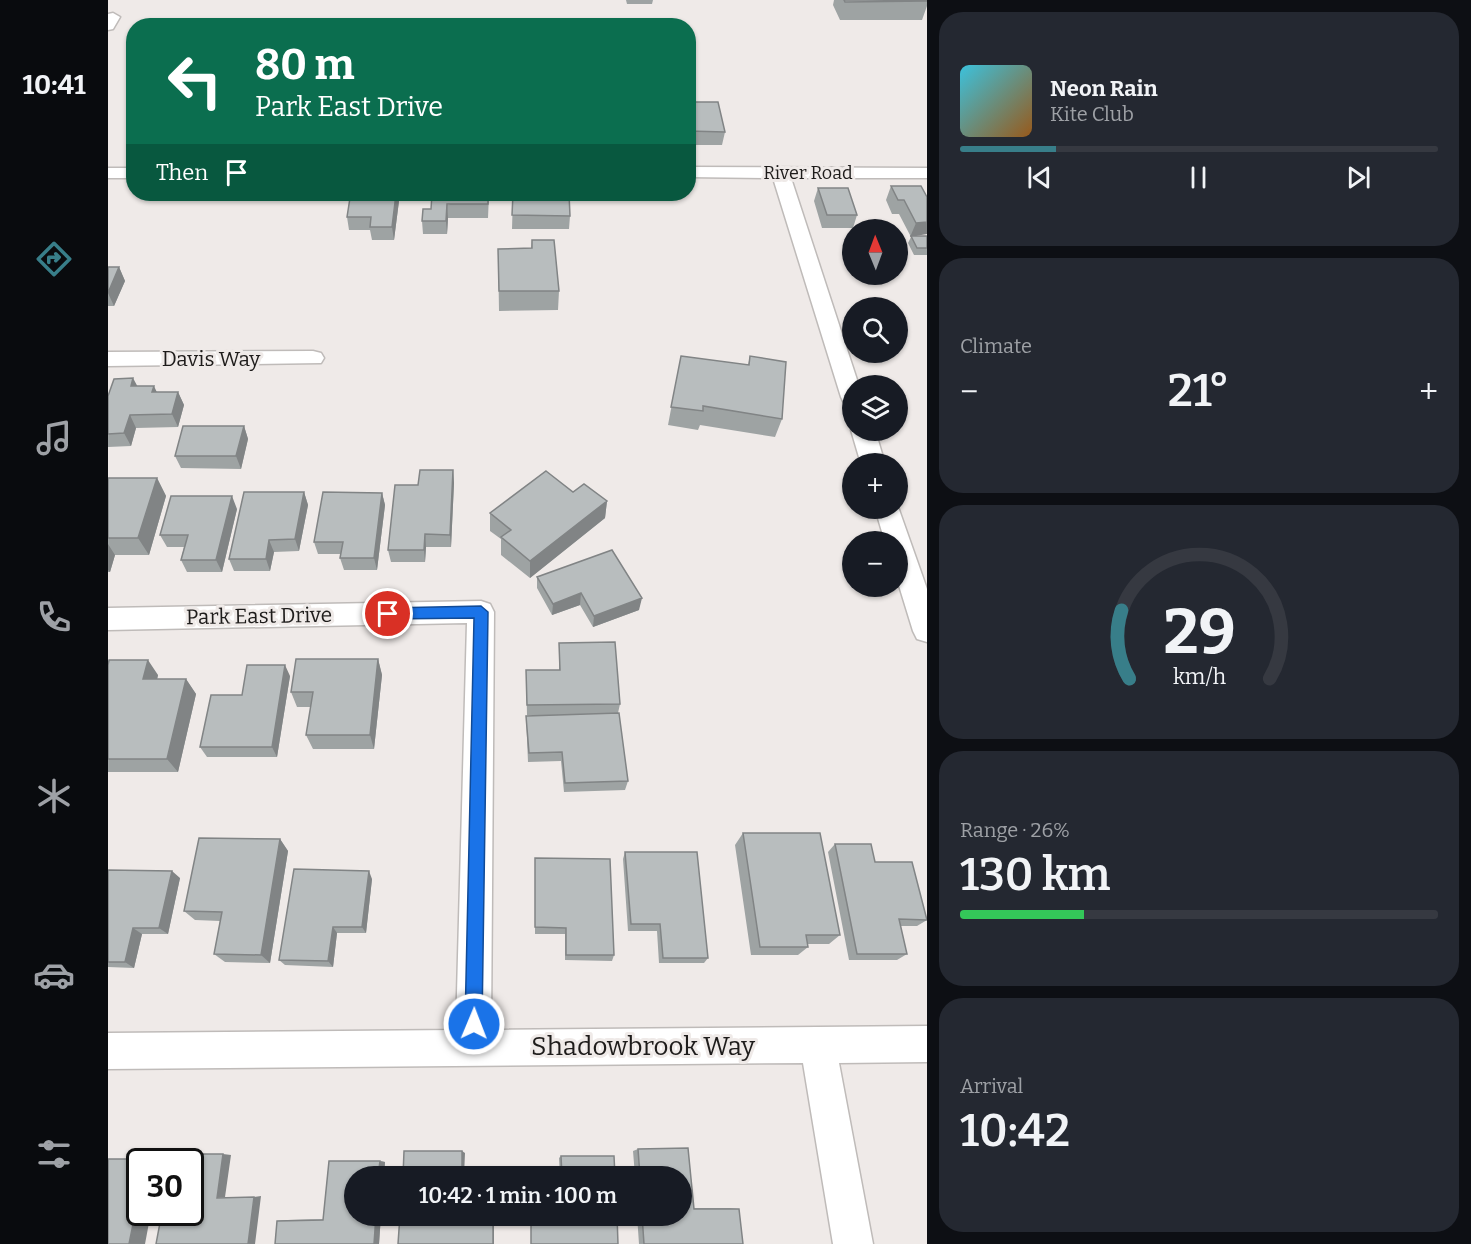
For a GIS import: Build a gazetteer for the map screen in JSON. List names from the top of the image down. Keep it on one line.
{"streets":{"street":["River Road","Davis Way","Park East Drive","Shadowbrook Way"]},"crossings":[["Park East Drive","Shadowbrook Way"]],"north":"top","page":{"tabs":"10:41","turn":["80 m","Park East Drive"],"song":["Neon Rain","Kite Club"],"then":"Then","map_buttons":["+","−"],"tile":["Climate",["Range · 26%","130 km"],["Arrival","10:42"]],"heat":["−","21°","+"],"limit":"30","trip":"10:42 · 1 min · 100 m","gauge":["29","km/h"]}}
